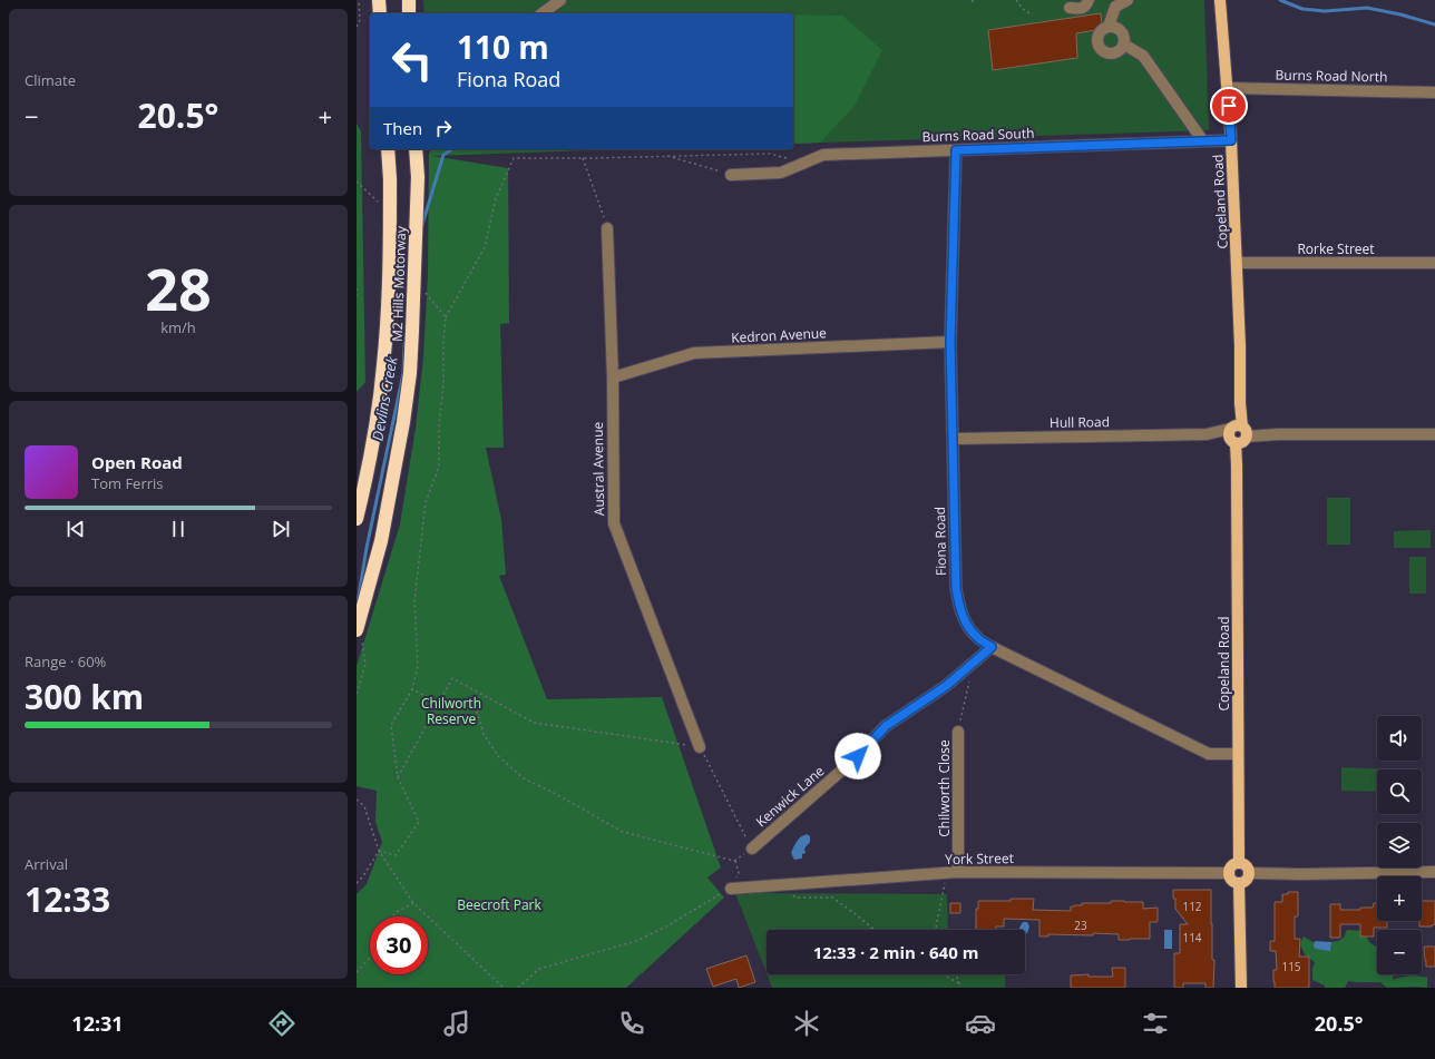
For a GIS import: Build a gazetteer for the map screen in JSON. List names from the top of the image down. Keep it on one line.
{"streets":{"highway":["M2 Hills Motorway"],"main road":["Copeland Road"],"street":["Burns Road North","Burns Road South","Rorke Street","Kedron Avenue","Hull Road","Austral Avenue","Fiona Road","Chilworth Close","Kenwick Lane","York Street"]},"crossings":[["Burns Road North","Copeland Road"],["Burns Road South","Copeland Road"],["Burns Road South","Fiona Road"],["Copeland Road","Rorke Street"],["Copeland Road","Hull Road"],["Copeland Road","Fiona Road"],["Copeland Road","York Street"],["Kedron Avenue","Austral Avenue"],["Kedron Avenue","Fiona Road"],["Hull Road","Fiona Road"],["Fiona Road","Kenwick Lane"],["Chilworth Close","York Street"]],"water":["Devlins Creek"],"parks":["Chilworth Reserve","Beecroft Park"],"house_numbers":["112","23","114","115"],"page":{"tile":["Climate",["28","km/h"],["Range · 60%","300 km"],["Arrival","12:33"]],"turn":["110 m","Fiona Road"],"heat":["−","20.5°","+"],"then":"Then","song":["Open Road","Tom Ferris"],"map_buttons":["+","−"],"limit":"30","trip":"12:33 · 2 min · 640 m","tabs":["12:31","20.5°"]}}
